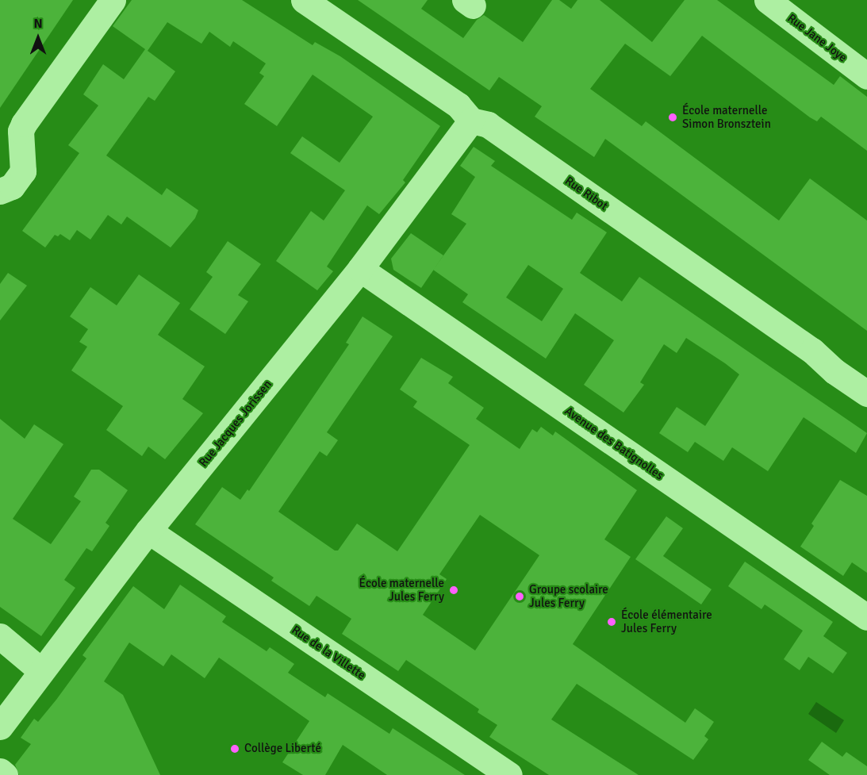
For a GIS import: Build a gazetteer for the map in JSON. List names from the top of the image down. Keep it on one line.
{"streets":{"street":["Rue Jane Joye","Rue Ribot","Rue Jacques Jorissen","Avenue des Batignolles","Rue de la Villette"]},"crossings":[["Rue Ribot","Rue Jacques Jorissen"],["Rue Jacques Jorissen","Avenue des Batignolles"],["Rue Jacques Jorissen","Rue de la Villette"]],"places":["École maternelle Simon Bronsztein","École maternelle Jules Ferry","Groupe scolaire Jules Ferry","École élémentaire Jules Ferry","Collège Liberté"],"north":"top"}
